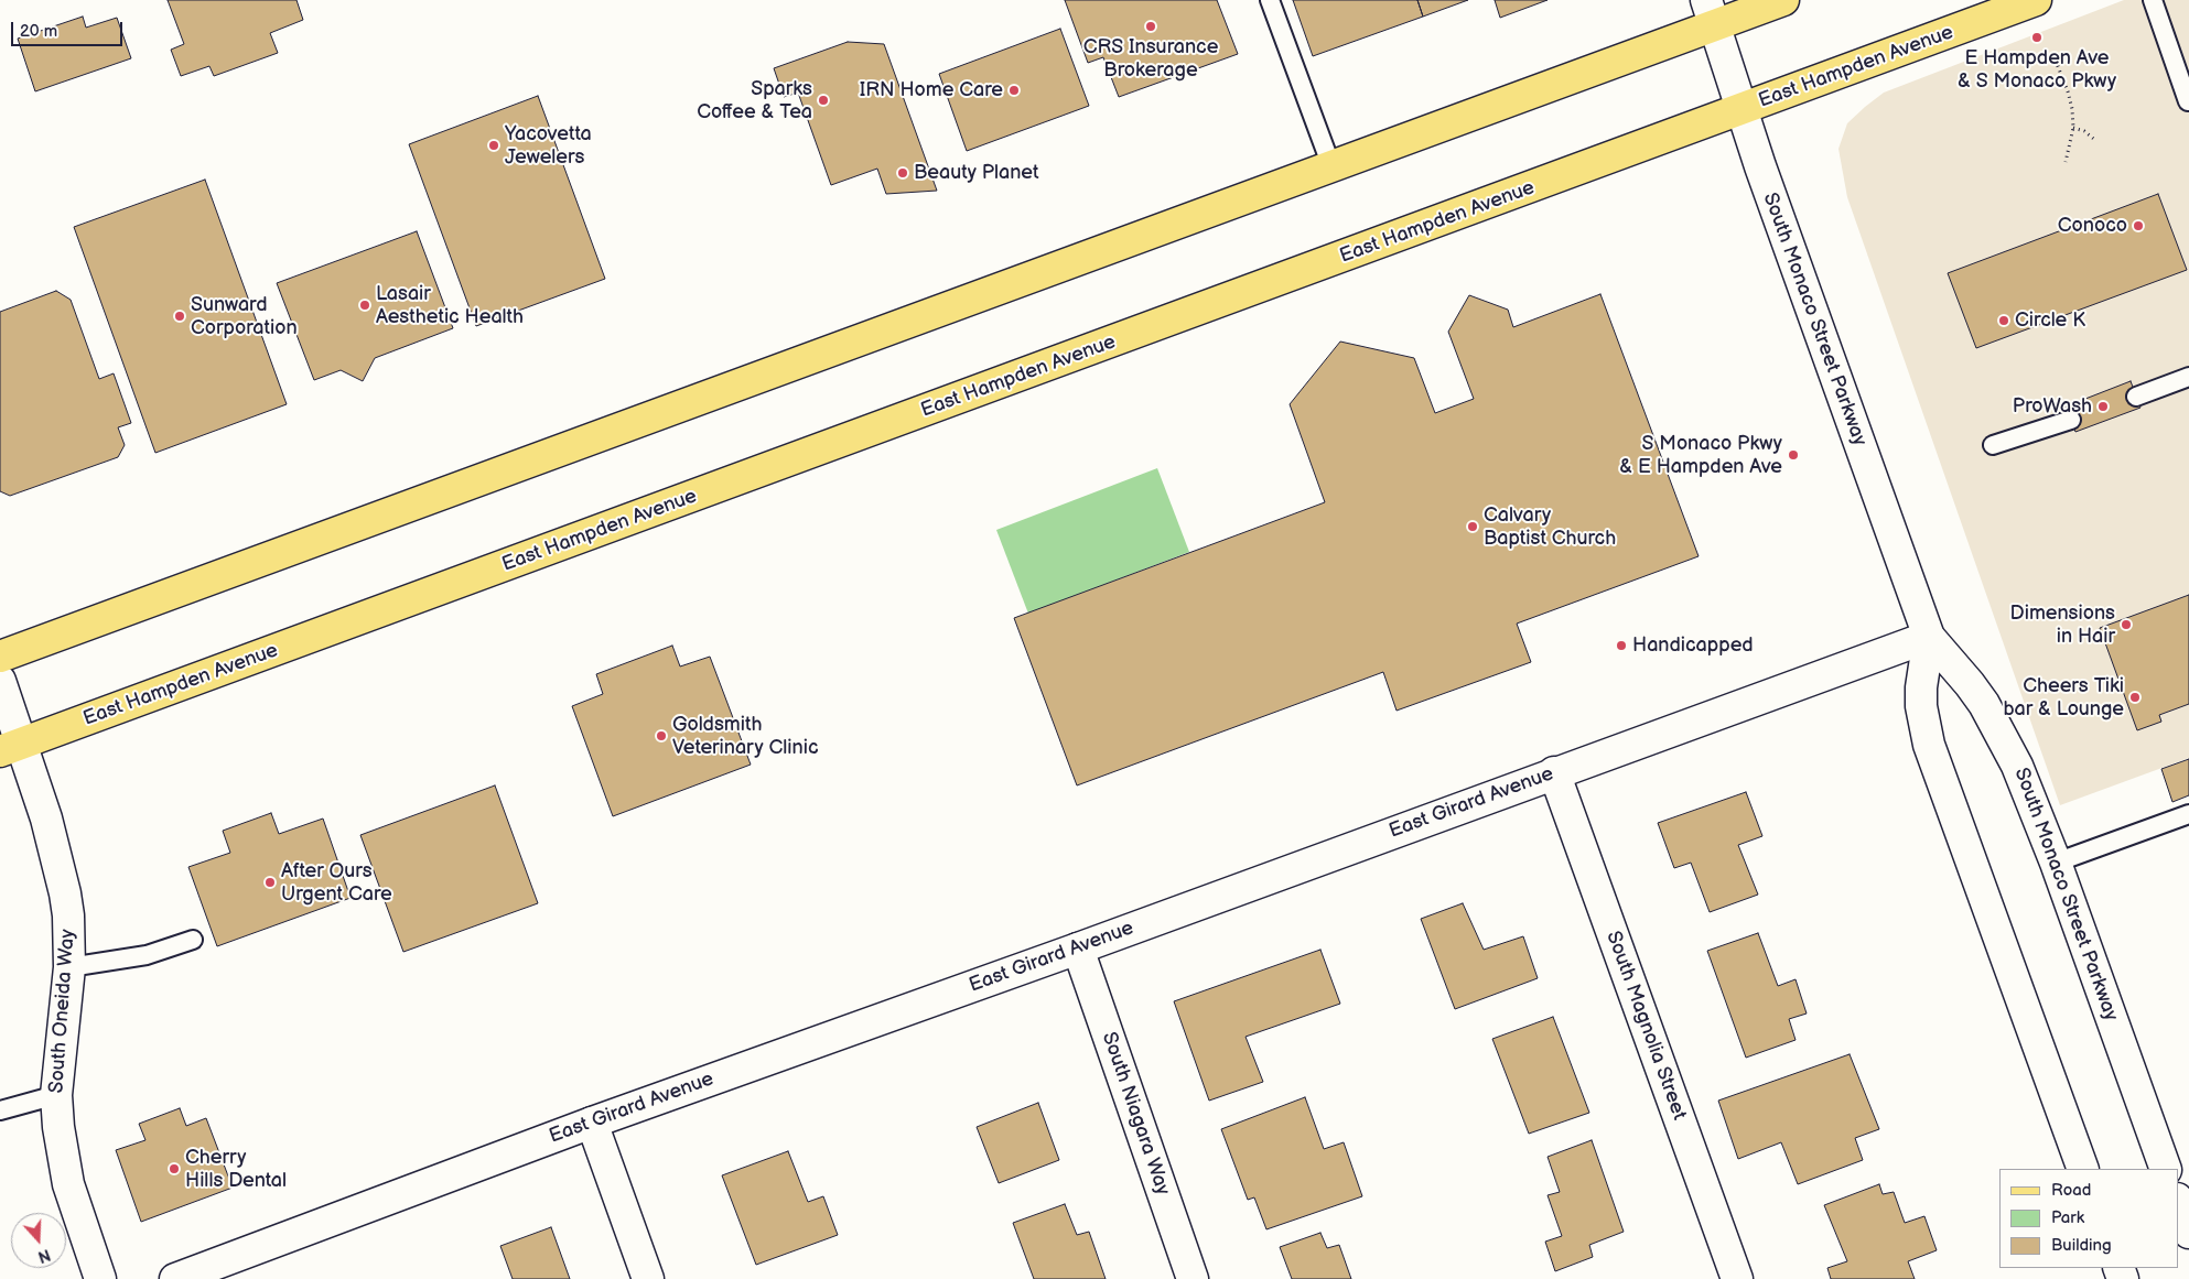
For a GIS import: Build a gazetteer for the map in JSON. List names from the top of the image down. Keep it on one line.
{"streets":{"main road":["East Hampden Avenue"],"street":["South Monaco Street Parkway","East Girard Avenue","South Oneida Way","South Magnolia Street","South Niagara Way"]},"crossings":[["East Hampden Avenue","South Monaco Street Parkway"],["East Hampden Avenue","South Oneida Way"],["South Monaco Street Parkway","East Girard Avenue"],["East Girard Avenue","South Magnolia Street"],["East Girard Avenue","South Niagara Way"]],"places":["CRS Insurance Brokerage","E Hampden Ave & S Monaco Pkwy","IRN Home Care","Sparks Coffee & Tea","Yacovetta Jewelers","Beauty Planet","Conoco","Lasair Aesthetic Health","Sunward Corporation","Circle K","ProWash","S Monaco Pkwy & E Hampden Ave","Calvary Baptist Church","Dimensions in Hair","Handicapped","Cheers Tiki bar & Lounge","Goldsmith Veterinary Clinic","After Ours Urgent Care","Cherry Hills Dental"],"legend":["Road","Park","Building"],"scale_bar":"20 m","north":"bottom"}
